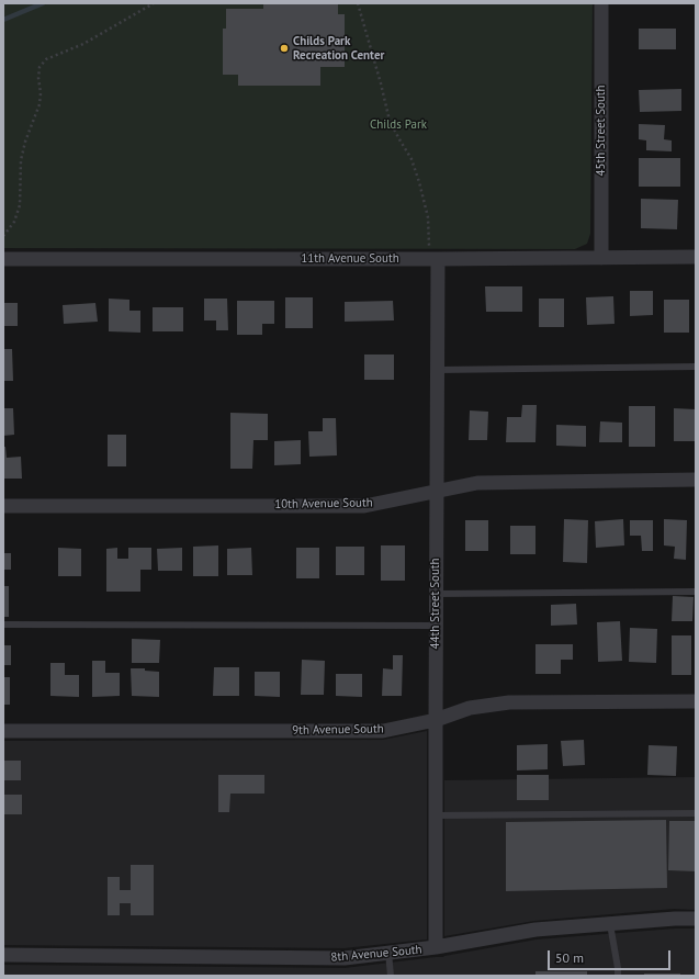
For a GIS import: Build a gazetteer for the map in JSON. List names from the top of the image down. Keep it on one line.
{"streets":{"street":["45th Street South","11th Avenue South","10th Avenue South","44th Street South","9th Avenue South","8th Avenue South"]},"crossings":[["45th Street South","11th Avenue South"],["11th Avenue South","44th Street South"],["10th Avenue South","44th Street South"],["44th Street South","9th Avenue South"],["44th Street South","8th Avenue South"]],"parks":["Childs Park"],"places":["Childs Park Recreation Center"],"scale_bar":"50 m"}
